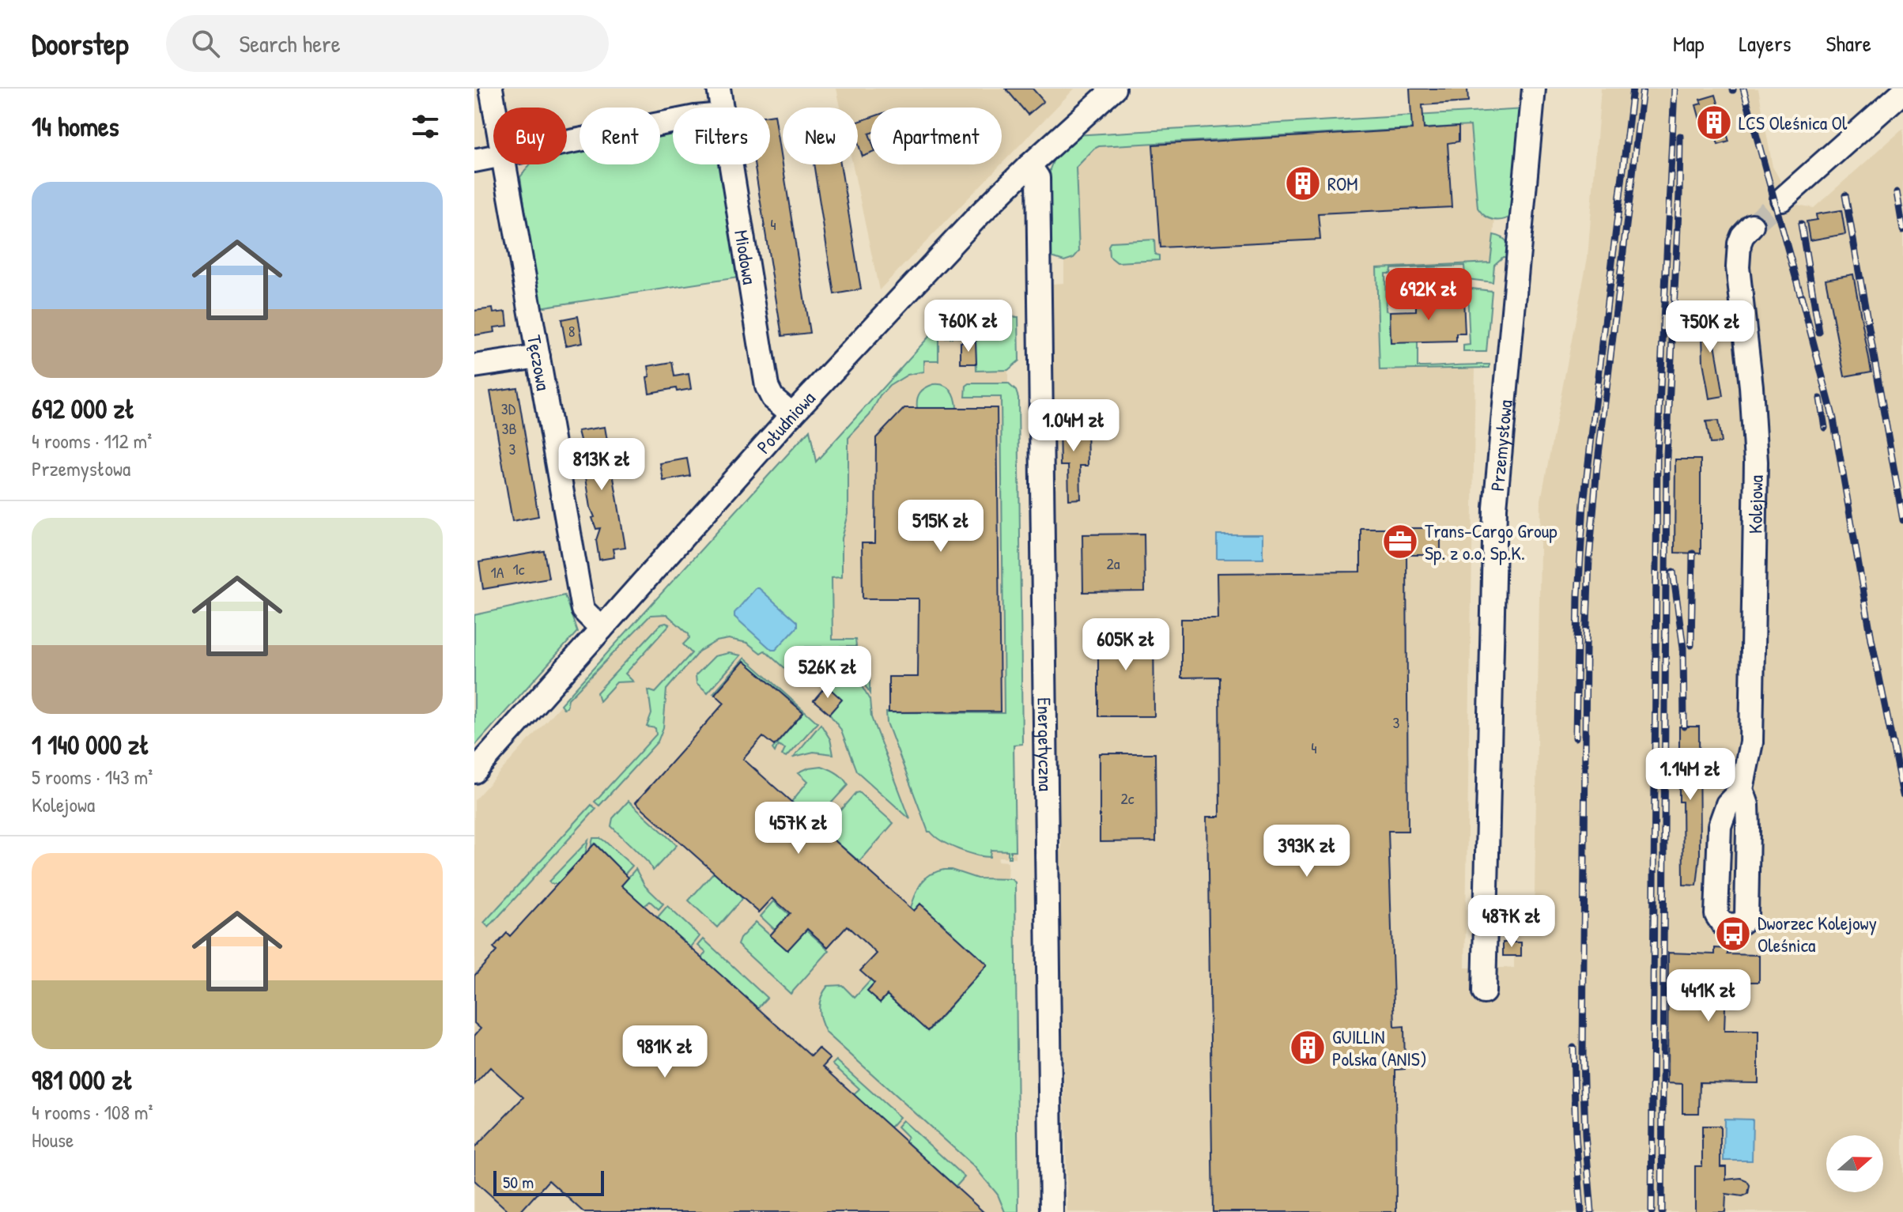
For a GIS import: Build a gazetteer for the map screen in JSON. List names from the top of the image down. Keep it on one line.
{"streets":{"street":["Miodowa","Tęczowa","Południowa","Przemysłowa","Kolejowa","Energetyczna"]},"crossings":[["Miodowa","Południowa"],["Tęczowa","Południowa"],["Południowa","Energetyczna"]],"places":{"building":["LCS Oleśnica Ol","ROM","GUILLIN Polska (ANIS)"],"office":["Trans-Cargo Group Sp. z o.o. Sp.K."],"bus stop":["Dworzec Kolejowy Oleśnica"]},"house_numbers":["4","8","3D","3B","3","2a","1c","1A","3","4","2c"],"scale_bar":"50 m","north":"right","page":{"header":"Doorstep","search":"Search here","nav":["Map","Layers","Share"],"heading":"14 homes","chip":["Buy","Rent","Filters","New","Apartment"],"list":[{"name":"692 000 zł","note":"4 rooms · 112 m² · Przemysłowa"},{"name":"1 140 000 zł","note":"5 rooms · 143 m² · Kolejowa"},{"name":"981 000 zł","note":"4 rooms · 108 m² · House"}],"price":["692K zł","760K zł","750K zł","1.04M zł","813K zł","515K zł","605K zł","526K zł","1.14M zł","457K zł","393K zł","487K zł","441K zł","981K zł"],"scale":"50 m"}}
